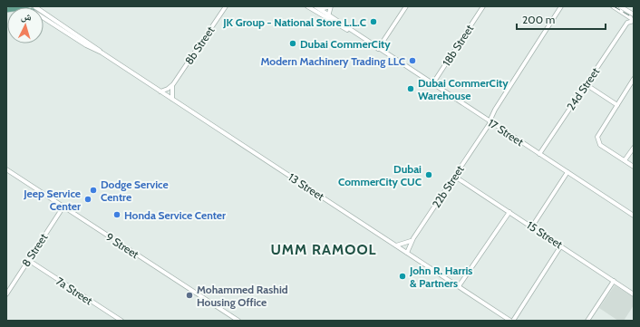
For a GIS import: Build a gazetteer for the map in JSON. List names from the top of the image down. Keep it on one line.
{"streets":{"street":["8b Street","18b Street","24d Street","17 Street","13 Street","22b Street","15 Street","9 Street","8 Street","7a Street"]},"crossings":[["8b Street","13 Street"],["18b Street","17 Street"],["24d Street","17 Street"],["17 Street","22b Street"],["13 Street","22b Street"],["22b Street","15 Street"],["9 Street","8 Street"],["8 Street","7a Street"]],"districts":["UMM RAMOOL"],"places":["JK Group - National Store L.L.C","Dubai CommerCity","Modern Machinery Trading LLC","Dubai CommerCity Warehouse","Dubai CommerCity CUC","Dodge Service Centre","Jeep Service Center","Honda Service Center","John R. Harris & Partners","Mohammed Rashid Housing Office"],"scale_bar":"200 m","north":"top"}
